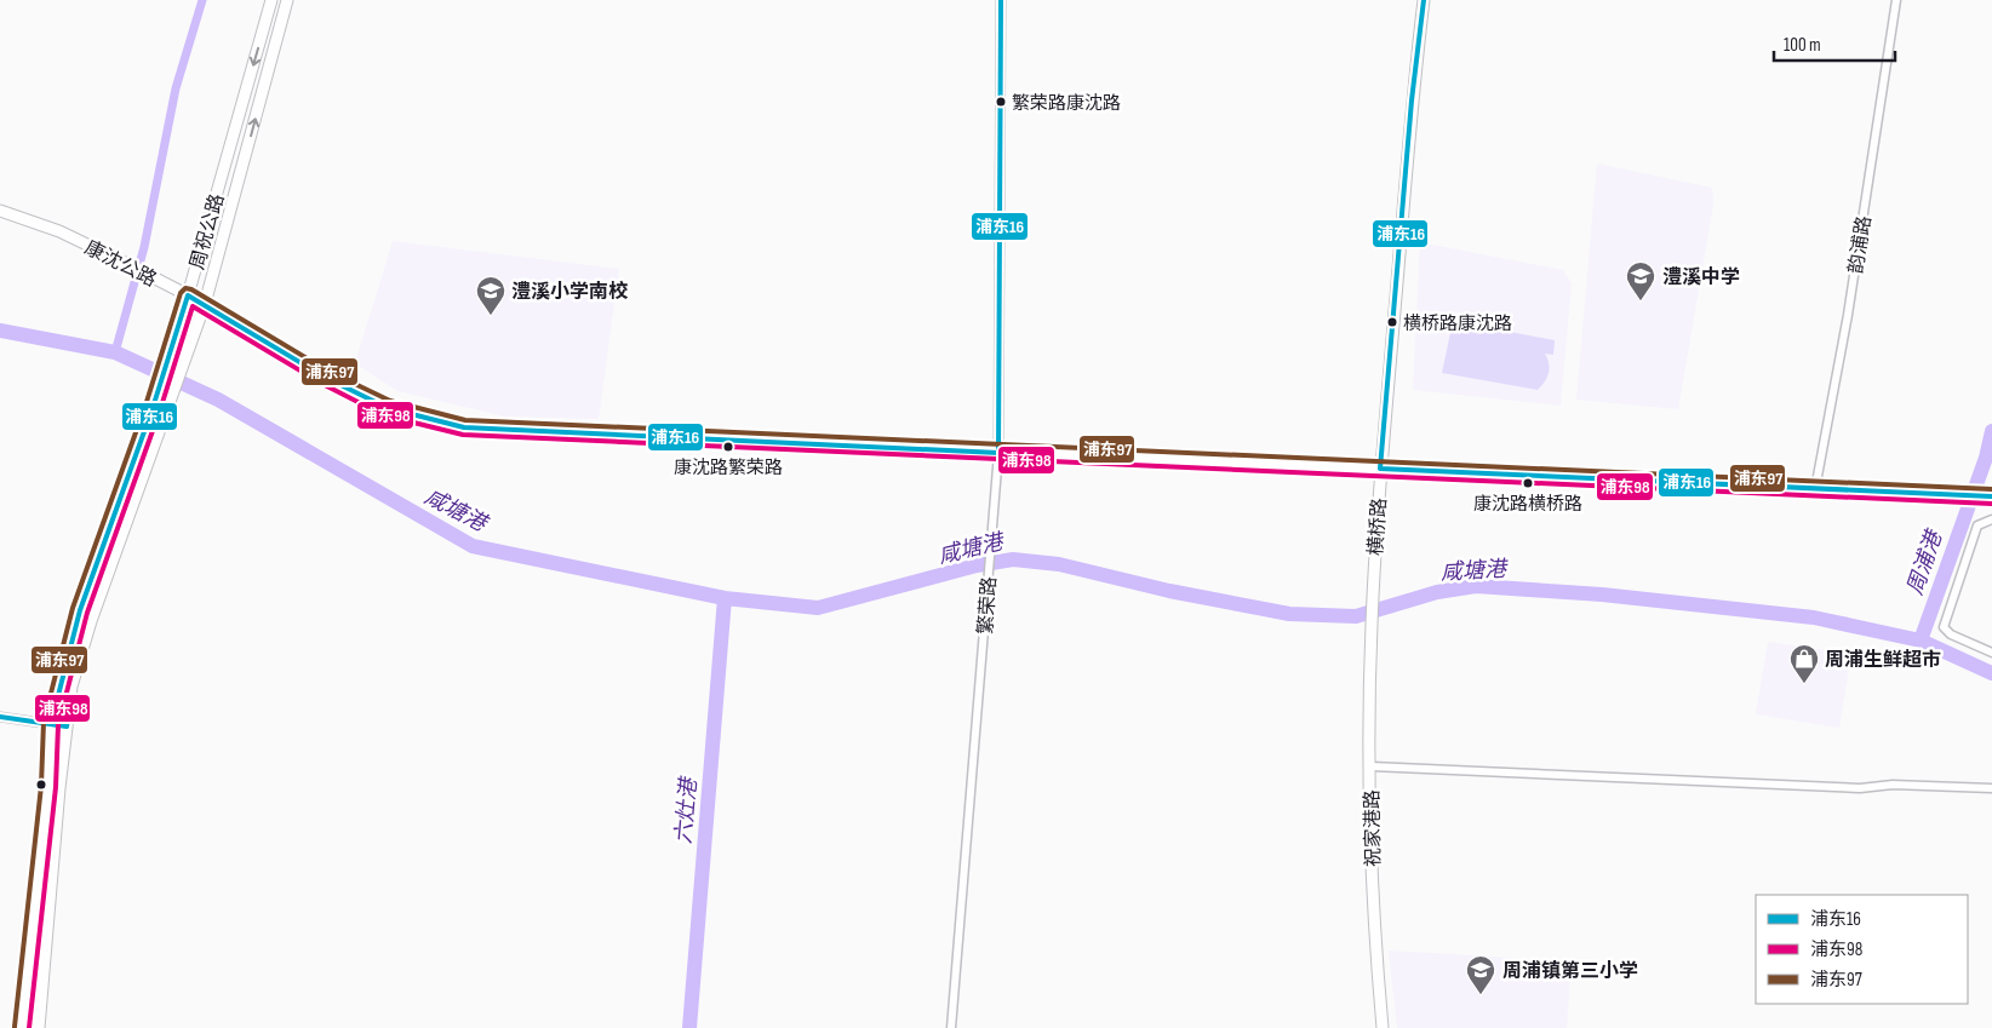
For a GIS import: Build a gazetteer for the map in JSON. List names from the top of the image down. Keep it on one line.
{"streets":{"street":["周祝公路","韵浦路","康沈公路","横桥路","繁荣路","祝家港路"]},"crossings":[["周祝公路","康沈公路"],["韵浦路","康沈公路"],["康沈公路","横桥路"],["康沈公路","繁荣路"],["横桥路","祝家港路"]],"water":["咸塘港","周浦港","六灶港"],"places":{"other":["繁荣路康沈路","横桥路康沈路","康沈路繁荣路","康沈路横桥路"],"school or university":["澧溪中学","澧溪小学南校","周浦镇第三小学"],"shop":["周浦生鲜超市"]},"lines":["transit line 浦东16","transit line 浦东97","transit line 浦东98"],"legend":["浦东16","浦东98","浦东97"],"scale_bar":"100 m"}
